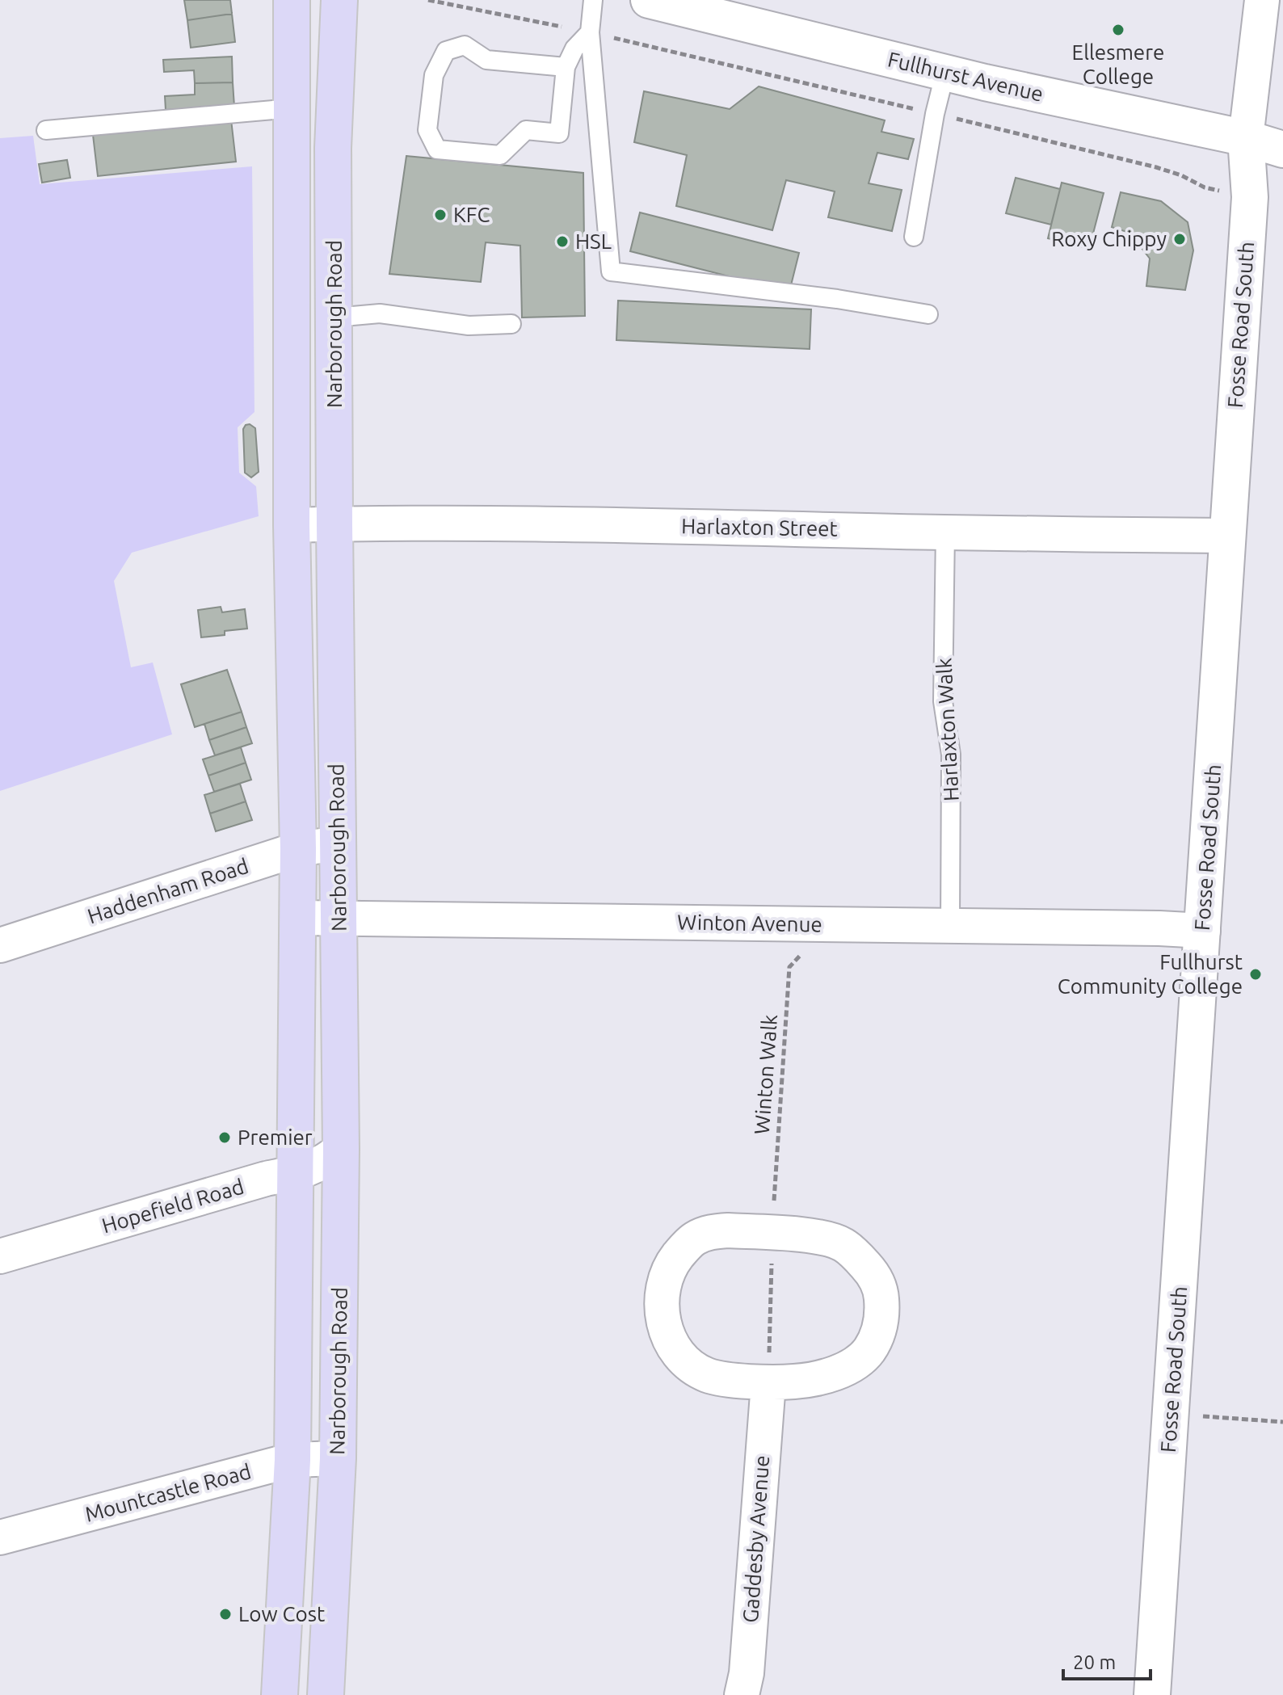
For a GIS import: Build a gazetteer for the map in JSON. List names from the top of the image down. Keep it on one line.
{"streets":{"main road":["Narborough Road"],"street":["Fullhurst Avenue","Fosse Road South","Harlaxton Street","Haddenham Road","Winton Avenue","Hopefield Road","Mountcastle Road","Gaddesby Avenue"],"lane":["Harlaxton Walk"],"path":["Winton Walk"]},"crossings":[["Fullhurst Avenue","Fosse Road South"],["Narborough Road","Harlaxton Street"],["Narborough Road","Haddenham Road"],["Narborough Road","Winton Avenue"],["Narborough Road","Hopefield Road"],["Narborough Road","Mountcastle Road"],["Fosse Road South","Harlaxton Street"],["Fosse Road South","Winton Avenue"],["Harlaxton Street","Harlaxton Walk"],["Harlaxton Walk","Winton Avenue"],["Winton Avenue","Winton Walk"],["Winton Walk","Gaddesby Avenue"]],"places":["Ellesmere College","KFC","Roxy Chippy","HSL","Fullhurst Community College","Premier","Low Cost"],"scale_bar":"20 m"}
